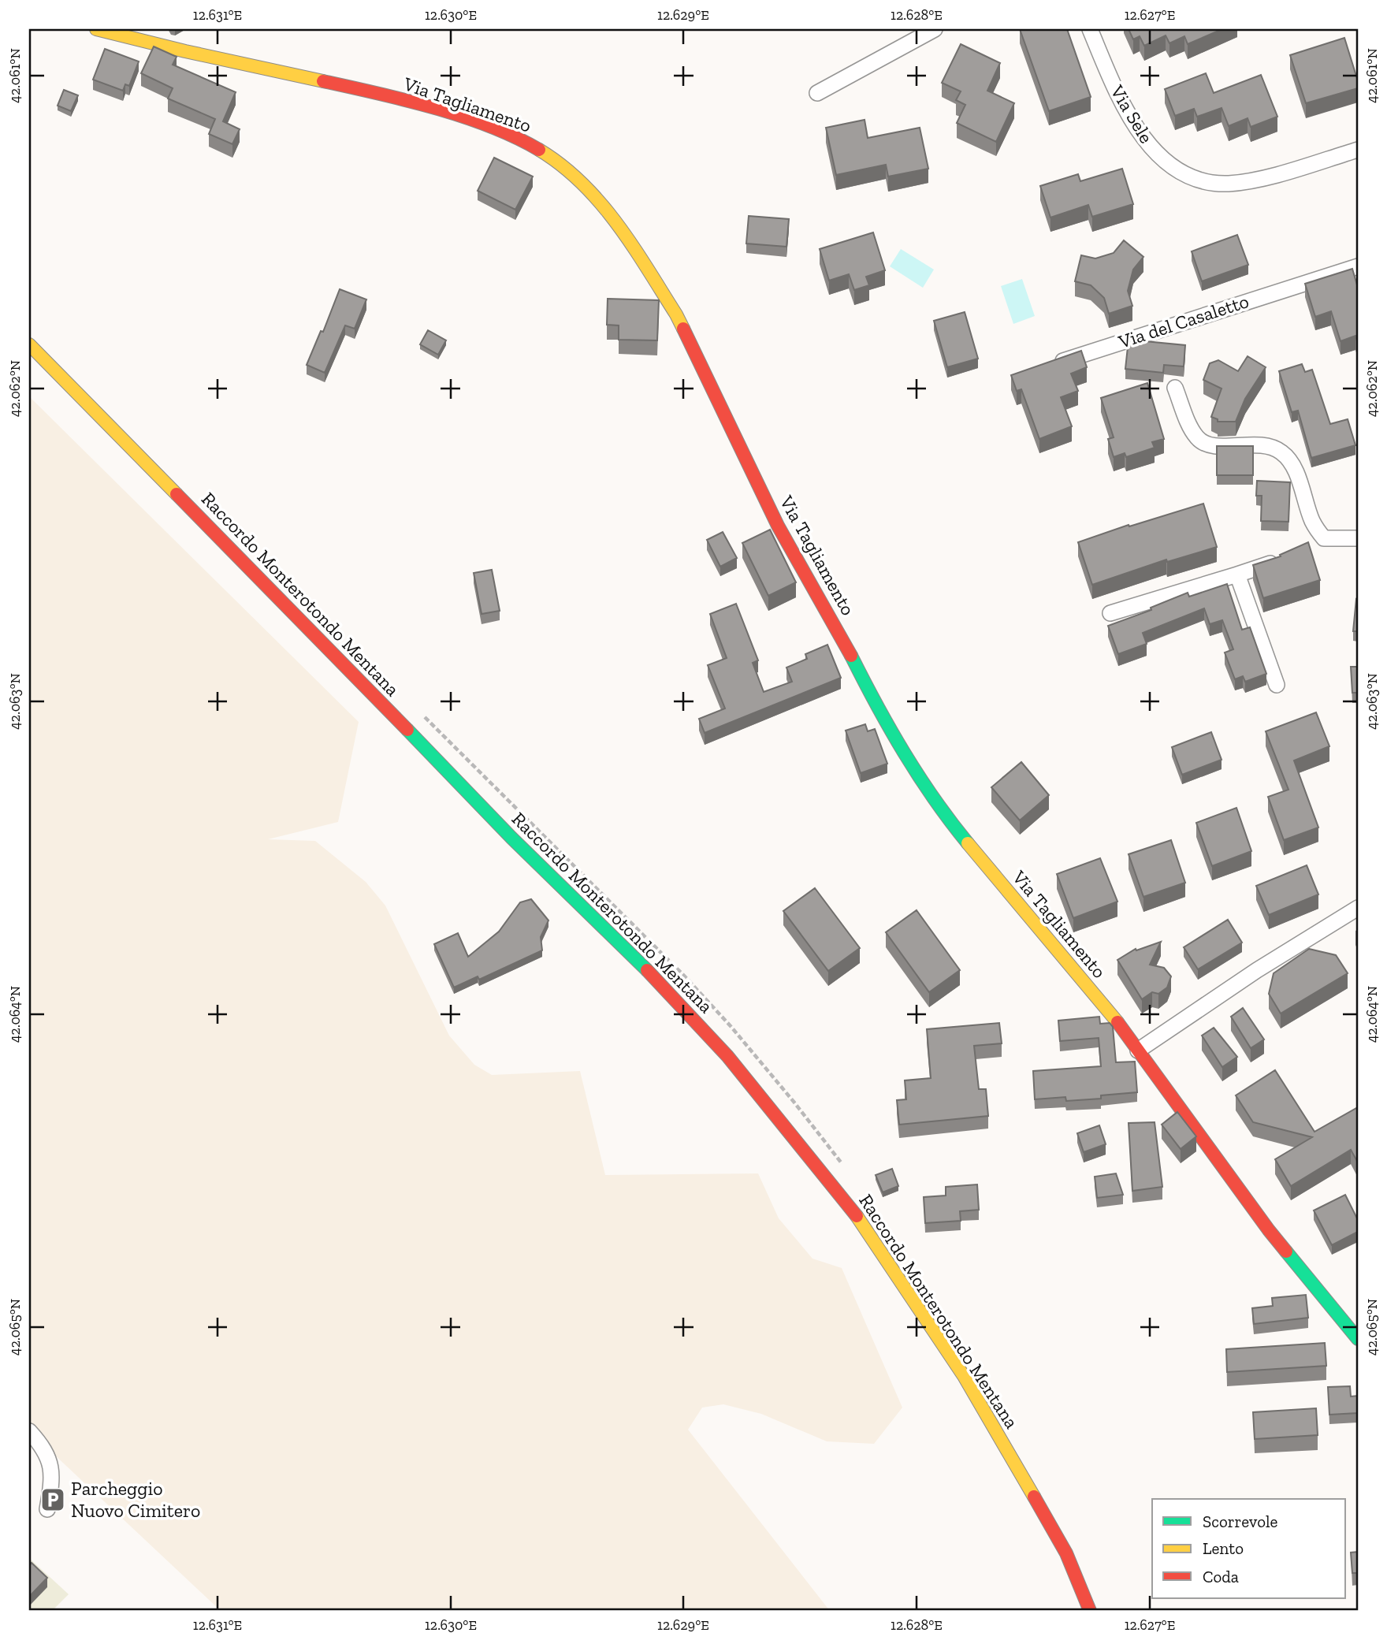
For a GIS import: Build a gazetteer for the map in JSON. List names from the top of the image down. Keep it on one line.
{"streets":{"street":["Via Tagliamento","Via Sele","Via del Casaletto","Raccordo Monterotondo Mentana"]},"places":{"parking":["Parcheggio Nuovo Cimitero"]},"legend":["Scorrevole","Lento","Coda"],"coordinates":["12.631°E","12.630°E","12.629°E","12.628°E","12.627°E","42.061°N","42.062°N","42.063°N","42.064°N","42.065°N"]}
